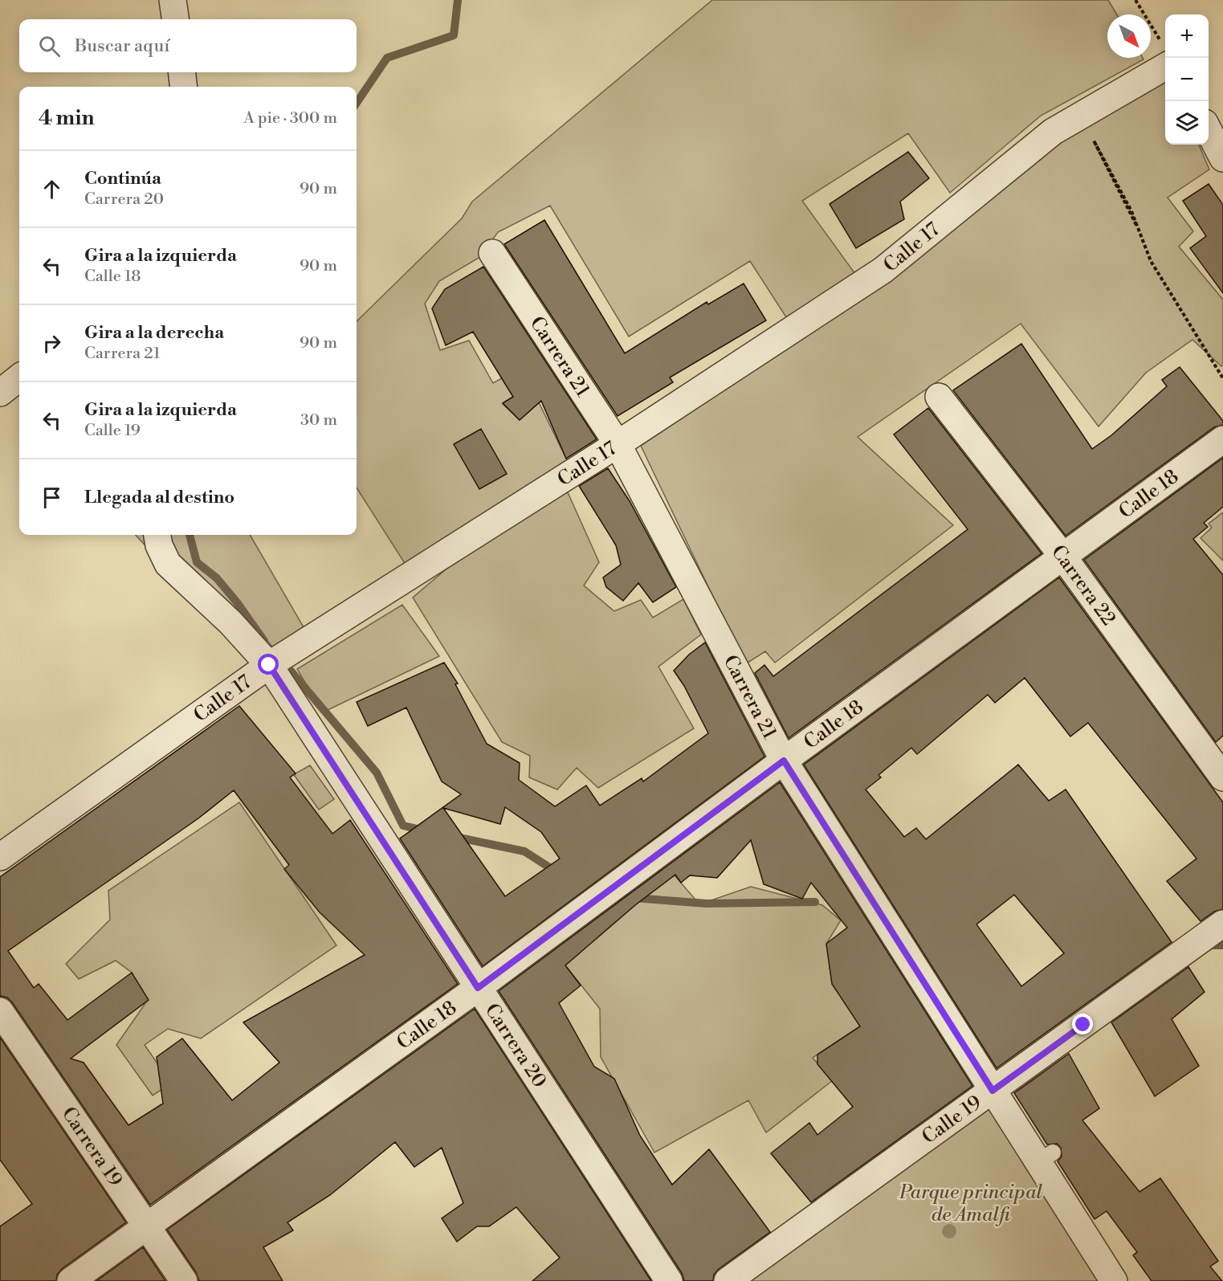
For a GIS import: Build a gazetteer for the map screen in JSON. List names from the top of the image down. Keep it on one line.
{"streets":{"street":["Calle 17","Carrera 21","Calle 18","Carrera 22","Carrera 20","Calle 19","Carrera 19"]},"crossings":[["Calle 17","Carrera 21"],["Calle 17","Carrera 20"],["Carrera 21","Calle 18"],["Carrera 21","Calle 19"],["Calle 18","Carrera 22"],["Calle 18","Carrera 20"],["Calle 18","Carrera 19"]],"parks":["Parque principal de Amalfi"],"north":"bottom right","page":{"map_buttons":["+","−"],"search":"Buscar aquí","heading":["4 min","A pie · 300 m"],"list":[["Continúa","Carrera 20","90 m"],["Gira a la izquierda","Calle 18","90 m"],["Gira a la derecha","Carrera 21","90 m"],["Gira a la izquierda","Calle 19","30 m"],"Llegada al destino"]}}
